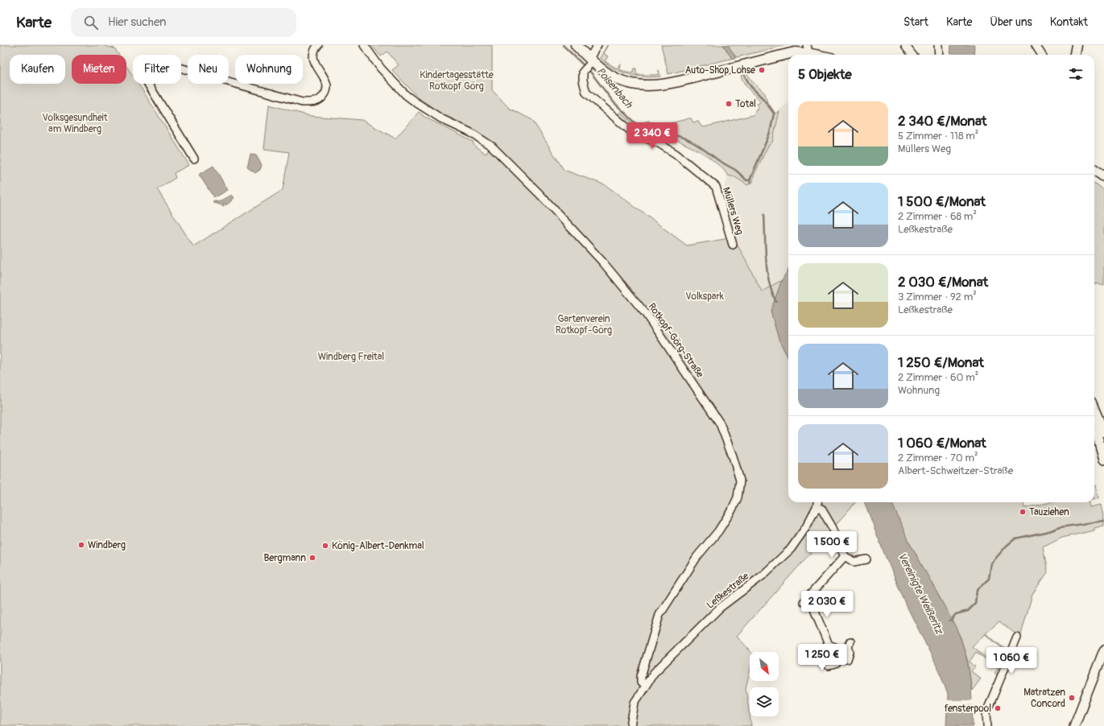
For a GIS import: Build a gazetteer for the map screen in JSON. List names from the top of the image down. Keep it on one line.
{"streets":{"street":["Müllers Weg","Rotkopf-Görg-Straße","Leßkestraße"]},"crossings":[["Rotkopf-Görg-Straße","Leßkestraße"]],"water":["Poisenbach","Vereinigte Weißeritz"],"parks":["Kindertagesstätte Rotkopf Görg","Volksgesundheit am Windberg","Volkspark","Gartenverein Rotkopf-Görg","Windberg Freital"],"places":["Auto-Shop Lohse","Total","Tauziehen","Windberg","König-Albert-Denkmal","Bergmann","Matratzen Concord","fensterpool"],"north":"bottom right","page":{"header":"Karte","search":"Hier suchen","nav":["Start","Karte","Über uns","Kontakt"],"chip":["Kaufen","Mieten","Filter","Neu","Wohnung"],"heading":"5 Objekte","list":[{"name":"2 340 €/Monat","note":"5 Zimmer · 118 m² · Müllers Weg"},{"name":"1 500 €/Monat","note":"2 Zimmer · 68 m² · Leßkestraße"},{"name":"2 030 €/Monat","note":"3 Zimmer · 92 m² · Leßkestraße"},{"name":"1 250 €/Monat","note":"2 Zimmer · 60 m² · Wohnung"},{"name":"1 060 €/Monat","note":"2 Zimmer · 70 m² · Albert-Schweitzer-Straße"}],"price":["2 340 €","1 500 €","2 030 €","1 250 €","1 060 €"]}}
